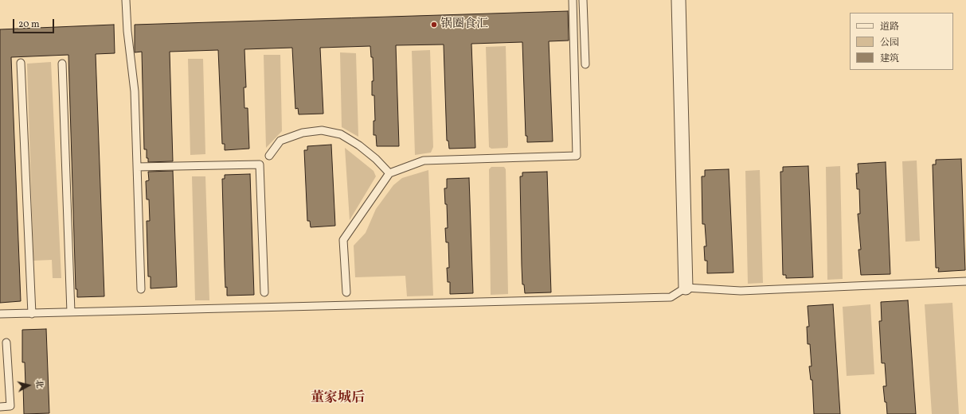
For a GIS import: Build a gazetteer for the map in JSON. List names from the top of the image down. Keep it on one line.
{"districts":["董家城后"],"places":["锅圈食汇"],"legend":["道路","公园","建筑"],"scale_bar":"20 m","north":"right"}
